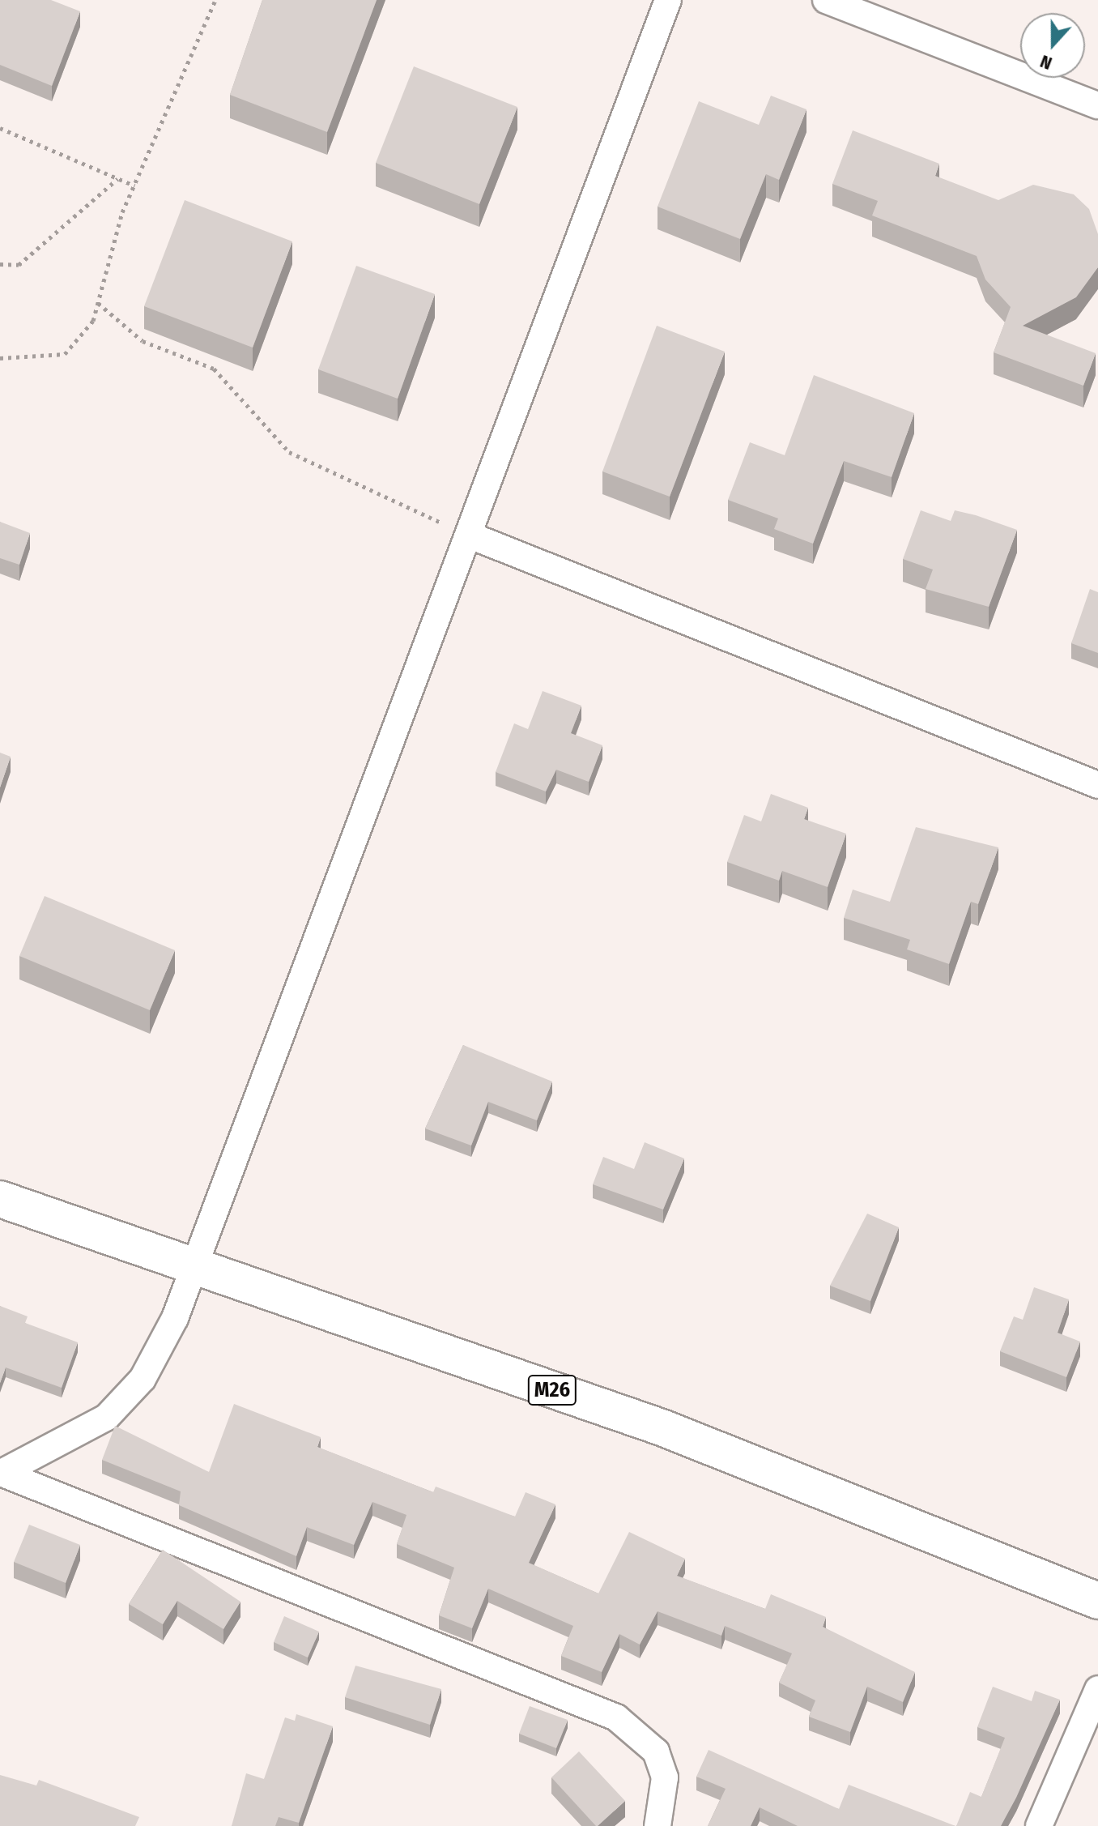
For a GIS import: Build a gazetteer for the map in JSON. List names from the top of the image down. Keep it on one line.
{"streets":{"main road":["M26"]},"north":"bottom"}
